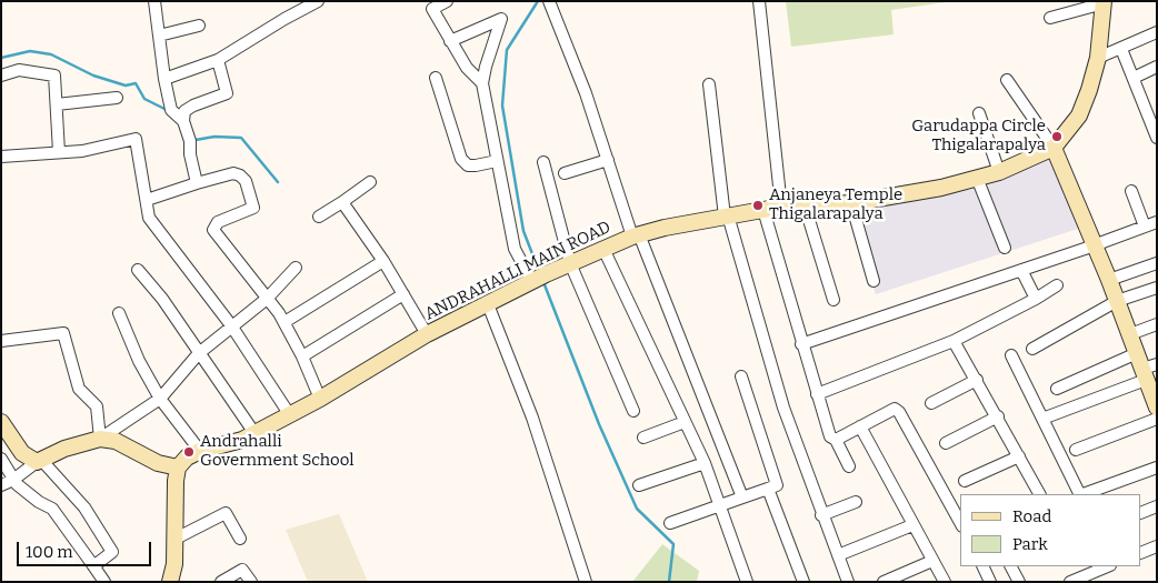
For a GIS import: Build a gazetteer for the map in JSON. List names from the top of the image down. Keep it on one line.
{"streets":{"main road":["ANDRAHALLI MAIN ROAD"]},"places":["Garudappa Circle Thigalarapalya","Anjaneya Temple Thigalarapalya","Andrahalli Government School"],"legend":["Road","Park"],"scale_bar":"100 m"}
